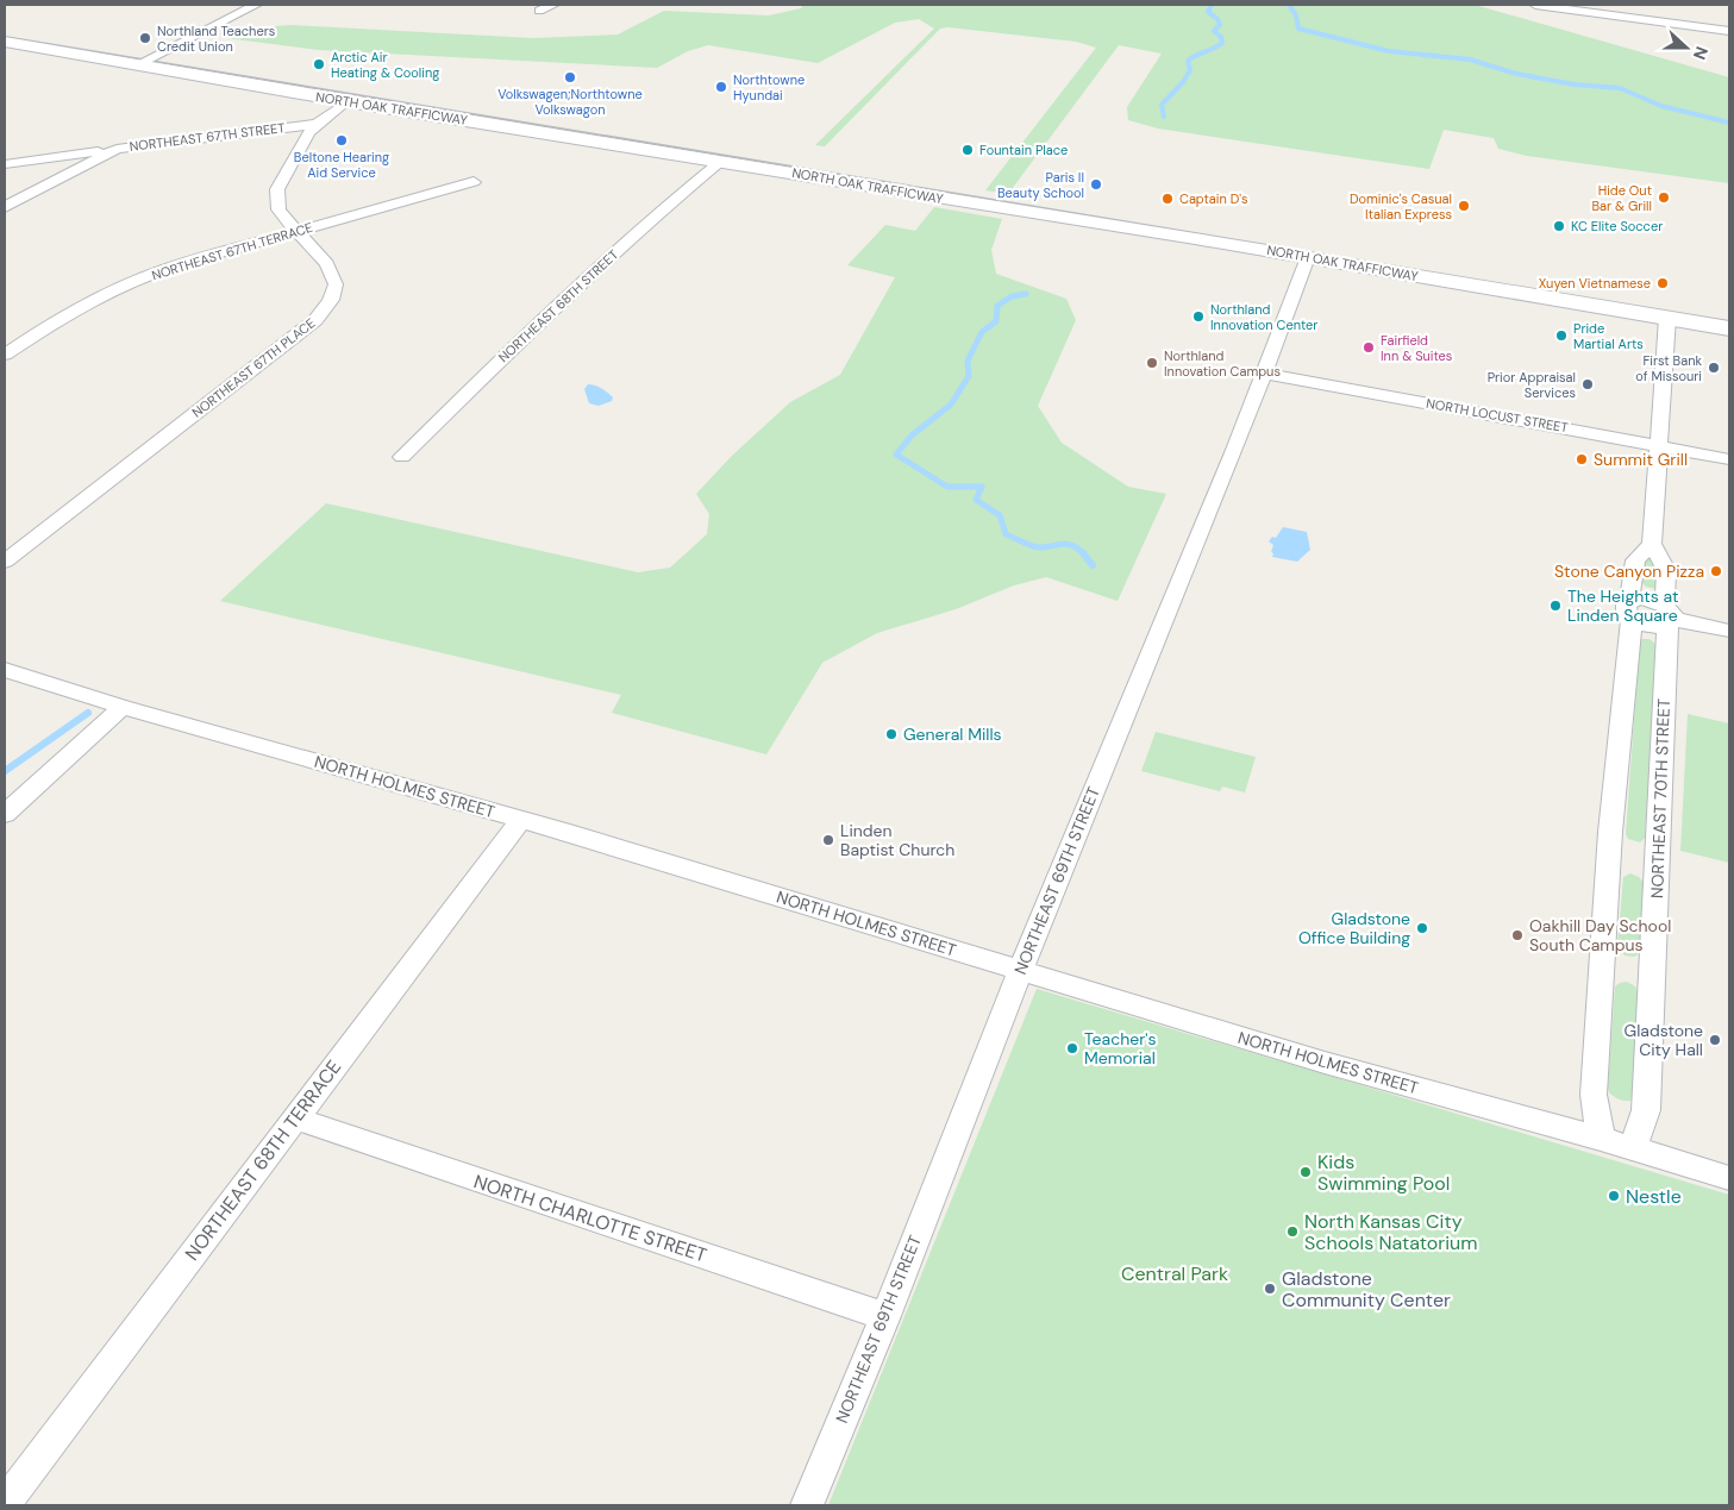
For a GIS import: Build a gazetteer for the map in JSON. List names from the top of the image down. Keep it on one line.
{"streets":{"main road":["NORTH OAK TRAFFICWAY"],"street":["NORTHEAST 67TH STREET","NORTHEAST 67TH TERRACE","NORTHEAST 68TH STREET","NORTHEAST 67TH PLACE","NORTH LOCUST STREET","NORTH HOLMES STREET","NORTHEAST 70TH STREET","NORTHEAST 69TH STREET","NORTHEAST 68TH TERRACE","NORTH CHARLOTTE STREET"]},"crossings":[["NORTH OAK TRAFFICWAY","NORTHEAST 68TH STREET"],["NORTH OAK TRAFFICWAY","NORTHEAST 67TH PLACE"],["NORTH OAK TRAFFICWAY","NORTHEAST 69TH STREET"],["NORTHEAST 67TH STREET","NORTHEAST 67TH PLACE"],["NORTHEAST 67TH TERRACE","NORTHEAST 67TH PLACE"],["NORTH LOCUST STREET","NORTHEAST 69TH STREET"],["NORTH HOLMES STREET","NORTHEAST 70TH STREET"],["NORTH HOLMES STREET","NORTHEAST 69TH STREET"],["NORTH HOLMES STREET","NORTHEAST 68TH TERRACE"],["NORTHEAST 69TH STREET","NORTH CHARLOTTE STREET"],["NORTHEAST 68TH TERRACE","NORTH CHARLOTTE STREET"]],"parks":["Central Park"],"places":["Northland Teachers Credit Union","Arctic Air Heating & Cooling","Volkswagen;Northtowne Volkswagon","Northtowne Hyundai","Beltone Hearing Aid Service","Fountain Place","Paris II Beauty School","Hide Out Bar & Grill","Captain D's","Dominic's Casual Italian Express","KC Elite Soccer","Xuyen Vietnamese","Northland Innovation Center","Pride Martial Arts","Fairfield Inn & Suites","Northland Innovation Campus","First Bank of Missouri","Prior Appraisal Services","Summit Grill","Stone Canyon Pizza","The Heights at Linden Square","General Mills","Linden Baptist Church","Gladstone Office Building","Oakhill Day School South Campus","Gladstone City Hall","Teacher's Memorial","Kids Swimming Pool","Nestle","North Kansas City Schools Natatorium","Gladstone Community Center"],"north":"right"}
